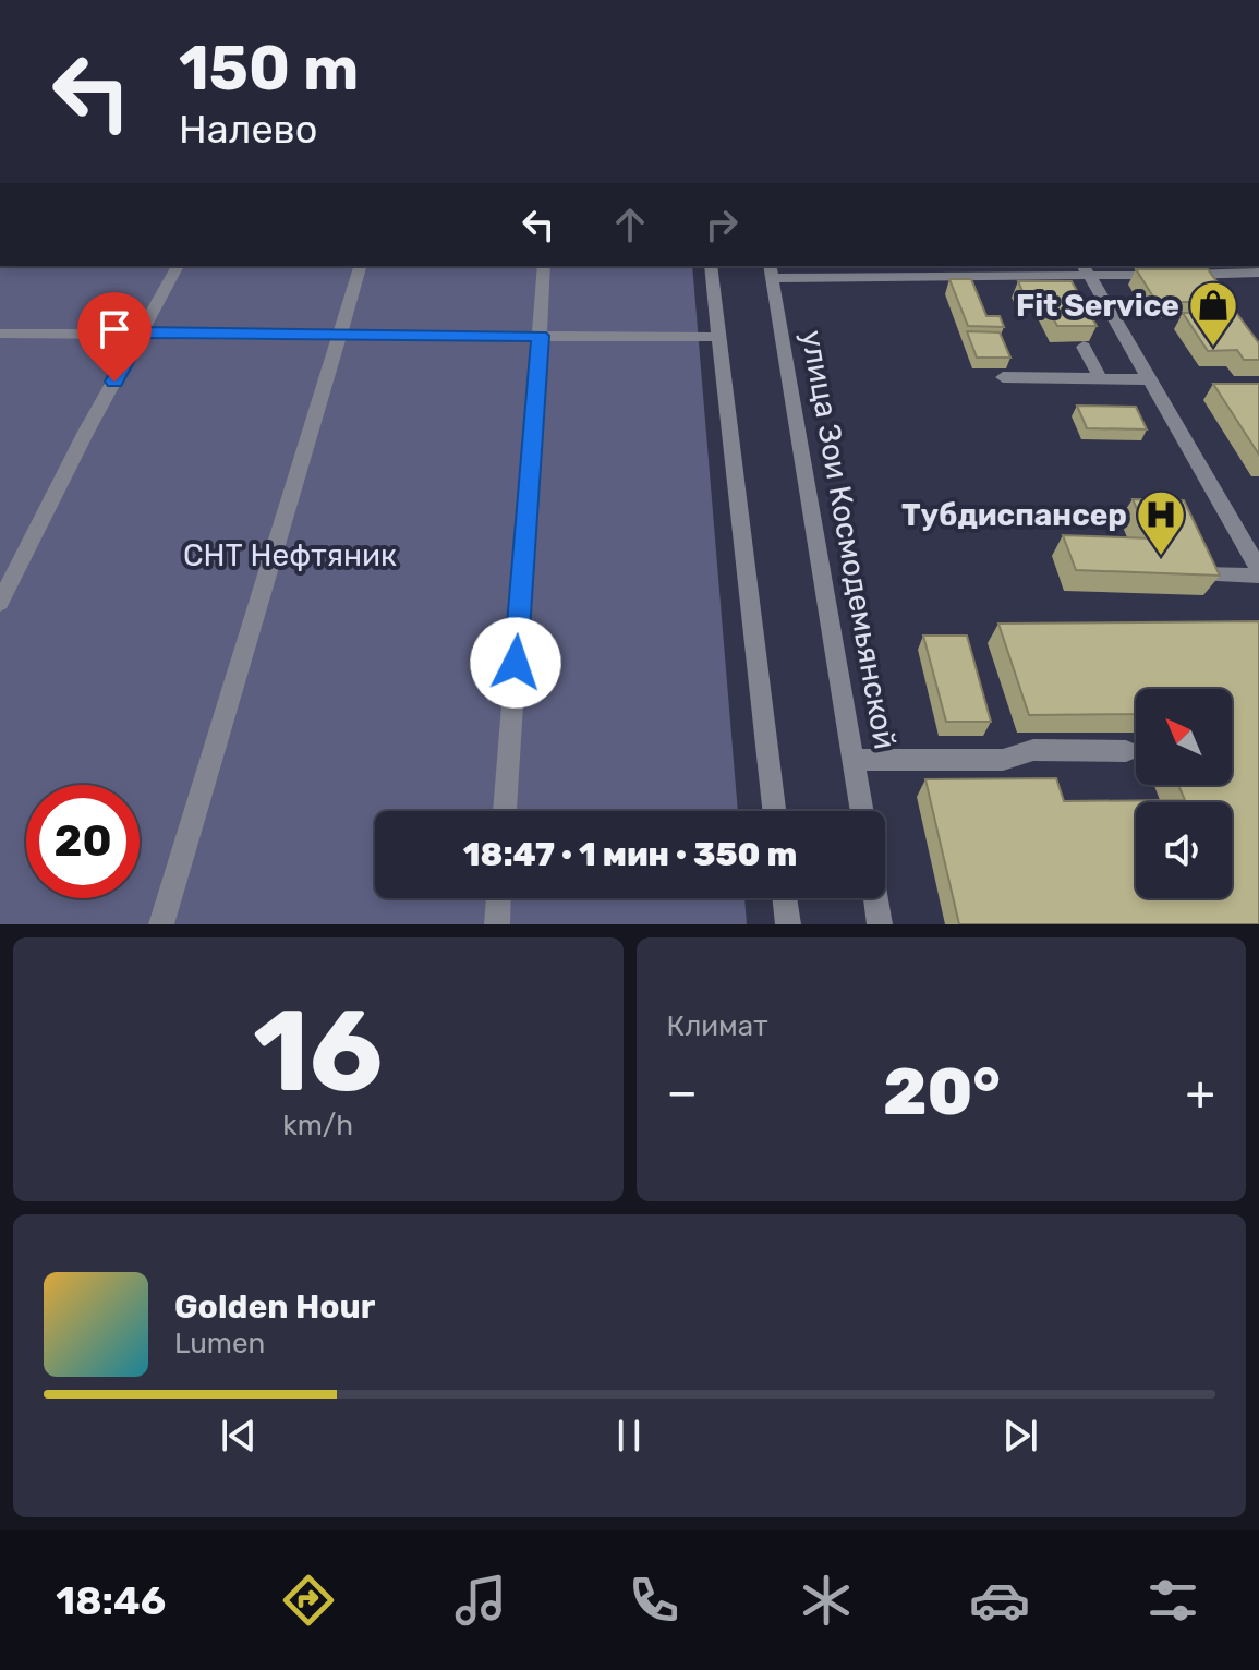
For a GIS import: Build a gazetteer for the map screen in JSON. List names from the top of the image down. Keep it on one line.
{"streets":{"street":["улица Зои Космодемьянской"]},"parks":["СНТ Нефтяник"],"places":{"shop":["Fit Service"],"hospital":["Тубдиспансер"]},"north":"top left","page":{"turn":["150 m","Налево"],"limit":"20","trip":"18:47 · 1 мин · 350 m","tile":[["16","km/h"],"Климат"],"heat":["−","20°","+"],"song":["Golden Hour","Lumen"],"tabs":"18:46"}}
